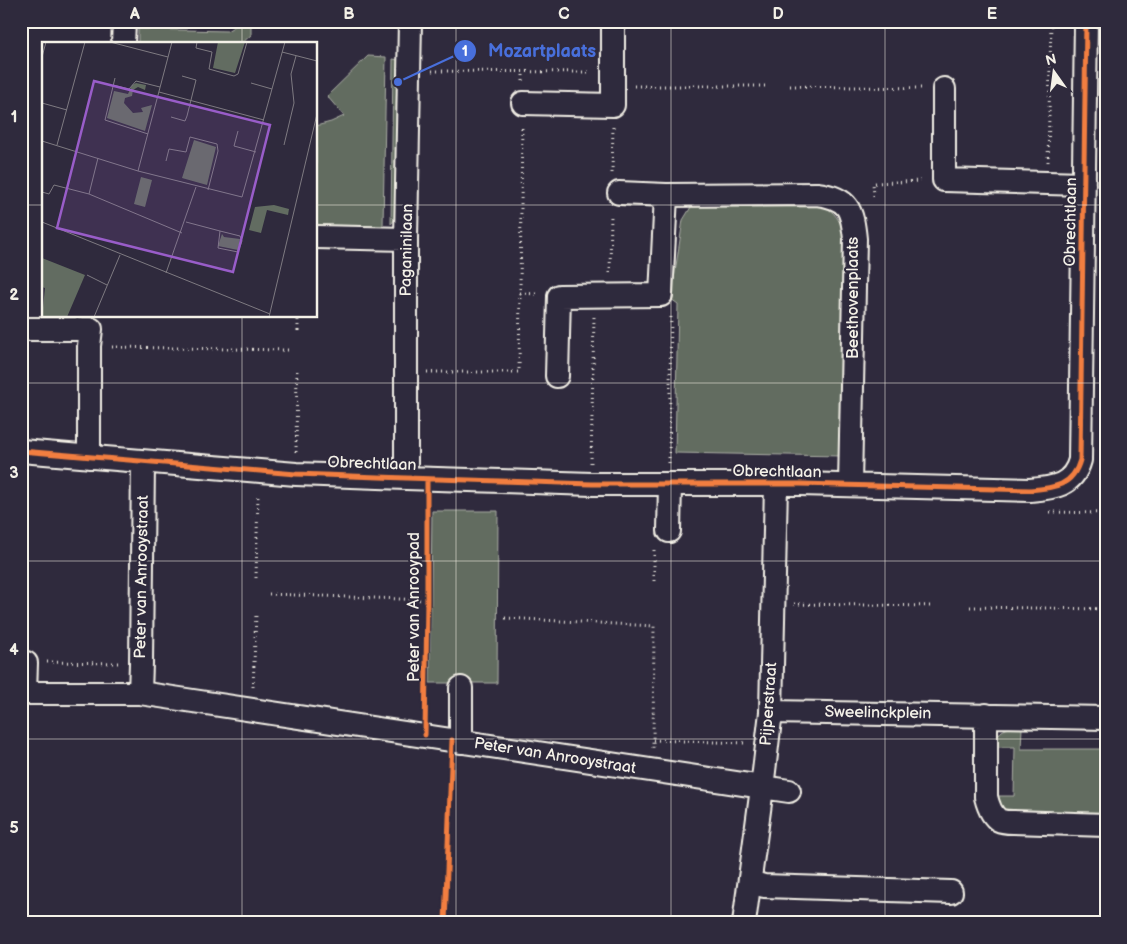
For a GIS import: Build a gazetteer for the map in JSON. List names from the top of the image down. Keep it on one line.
{"streets":{"street":["Obrechtlaan","Paganinilaan","Beethovenplaats","Peter van Anrooystraat","Pijperstraat","Sweelinckplein"],"cycle path":["Peter van Anrooypad"]},"crossings":[["Obrechtlaan","Paganinilaan"],["Obrechtlaan","Beethovenplaats"],["Obrechtlaan","Peter van Anrooystraat"],["Obrechtlaan","Pijperstraat"],["Peter van Anrooystraat","Pijperstraat"],["Pijperstraat","Sweelinckplein"]],"places":["Mozartplaats"],"north":"top","grid":{"columns":["A","B","C","D","E"],"rows":["1","2","3","4","5"]}}
